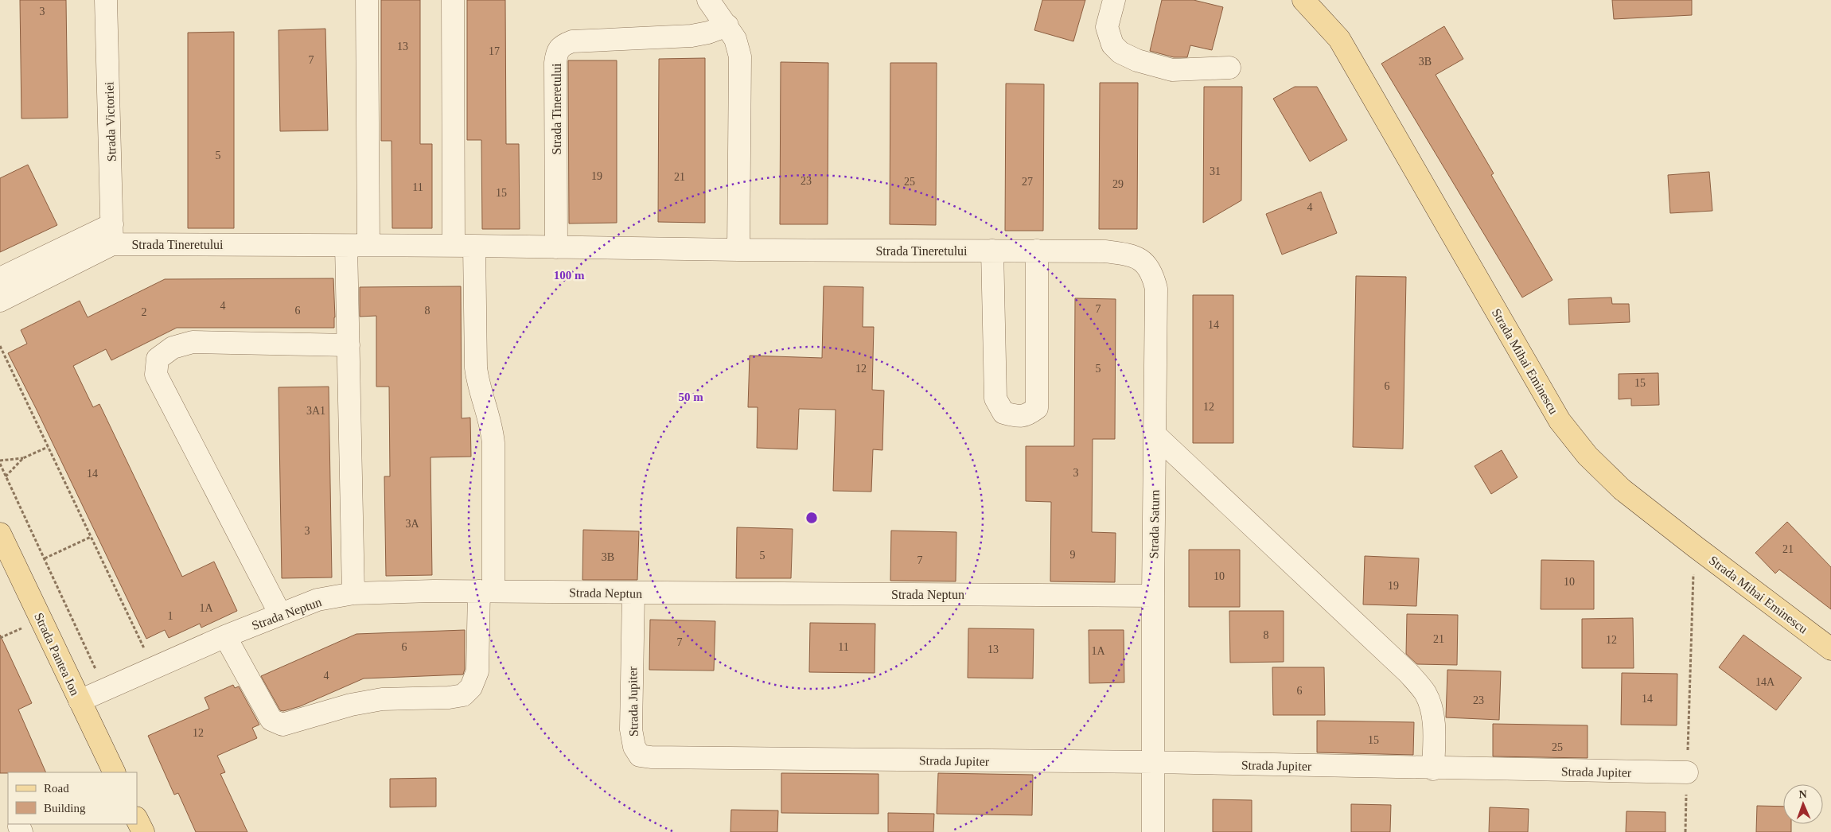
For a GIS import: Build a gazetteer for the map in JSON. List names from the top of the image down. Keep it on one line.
{"streets":{"main road":["Strada Mihai Eminescu","Strada Pantea Ion"],"street":["Strada Tineretului","Strada Victoriei","Strada Saturn","Strada Neptun","Strada Jupiter"]},"crossings":[["Strada Tineretului","Strada Victoriei"],["Strada Tineretului","Strada Saturn"],["Strada Saturn","Strada Neptun"],["Strada Saturn","Strada Jupiter"],["Strada Neptun","Strada Pantea Ion"],["Strada Neptun","Strada Jupiter"]],"house_numbers":["3","13","17","7","3B","5","31","19","21","23","25","27","29","11","15","4","4","7","6","8","2","14","12","5","15","6","12","3A1","3","14","3A","3","21","9","5","3B","7","10","10","19","1A","1","8","21","12","7","6","11","13","1A","4","14A","6","14","23","12","15","25"],"legend":["Road","Building"],"north":"top","rings":["100 m","50 m"]}
